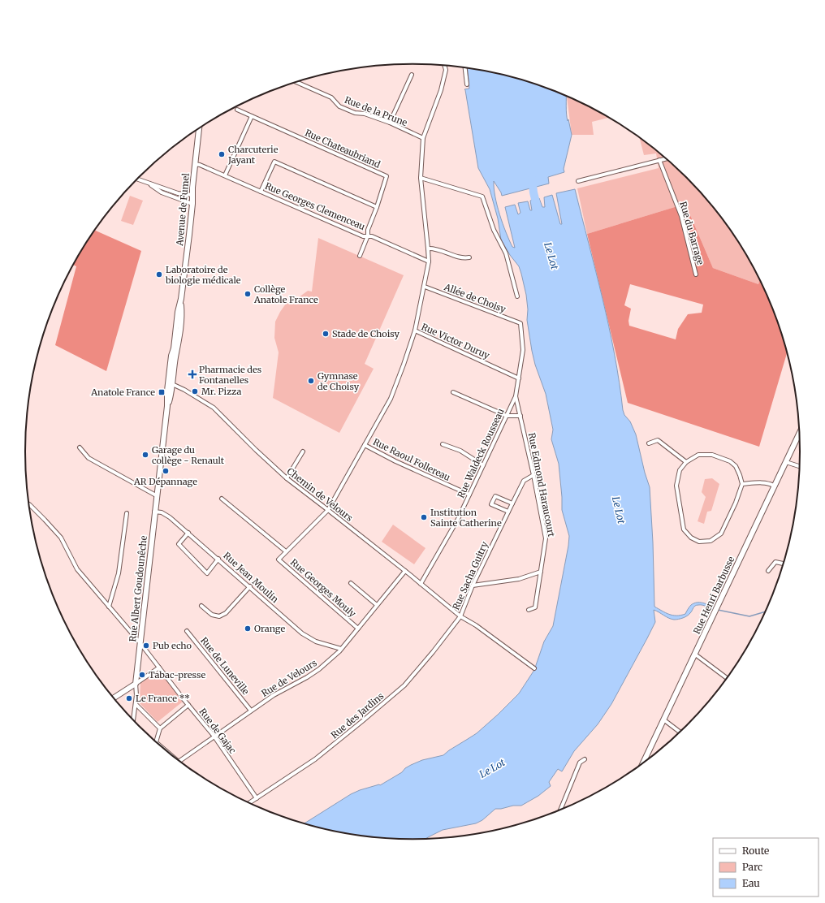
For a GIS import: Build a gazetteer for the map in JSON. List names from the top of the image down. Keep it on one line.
{"streets":{"main road":["Avenue de Fumel","Rue Albert Goudounêche","Rue Henri Barbusse"],"street":["Rue de la Prune","Rue Chateaubriand","Rue Georges Clemenceau","Rue du Barrage","Allée de Choisy","Rue Victor Duruy","Rue Waldeck Rousseau","Rue Raoul Follereau","Rue Edmond Haraucourt","Chemin de Velours","Rue Sacha Guitry","Rue Jean Moulin","Rue Georges Mouly","Rue de Luneville","Rue de Velours","Rue des Jardins","Rue de Gajac"]},"crossings":[["Rue de la Prune","Rue Victor Duruy"],["Rue Chateaubriand","Rue Georges Clemenceau"],["Rue Georges Clemenceau","Avenue de Fumel"],["Rue Georges Clemenceau","Rue Victor Duruy"],["Avenue de Fumel","Chemin de Velours"],["Avenue de Fumel","Rue Albert Goudounêche"],["Allée de Choisy","Rue Victor Duruy"],["Allée de Choisy","Rue Edmond Haraucourt"],["Rue Victor Duruy","Rue Edmond Haraucourt"],["Rue Waldeck Rousseau","Rue Raoul Follereau"],["Rue Waldeck Rousseau","Rue Edmond Haraucourt"],["Rue Waldeck Rousseau","Chemin de Velours"],["Rue Edmond Haraucourt","Rue Sacha Guitry"],["Chemin de Velours","Rue Sacha Guitry"],["Chemin de Velours","Rue de Velours"],["Chemin de Velours","Rue des Jardins"],["Rue Sacha Guitry","Rue des Jardins"],["Rue Jean Moulin","Rue Albert Goudounêche"],["Rue Jean Moulin","Rue de Velours"],["Rue Georges Mouly","Rue de Velours"],["Rue Albert Goudounêche","Rue de Gajac"],["Rue de Luneville","Rue de Velours"],["Rue de Velours","Rue de Gajac"],["Rue des Jardins","Rue de Gajac"]],"water":["Le Lot"],"places":{"other":["Charcuterie Jayant","Laboratoire de biologie médicale","Collège Anatole France","Stade de Choisy","Gymnase de Choisy","Mr. Pizza","Garage du collège - Renault","AR Dépannage","Institution Sainte Catherine","Orange","Pub echo","Tabac-presse","Le France **"],"health":["Pharmacie des Fontanelles"],"transit":["Anatole France"]},"legend":["Route","Parc","Eau"]}
